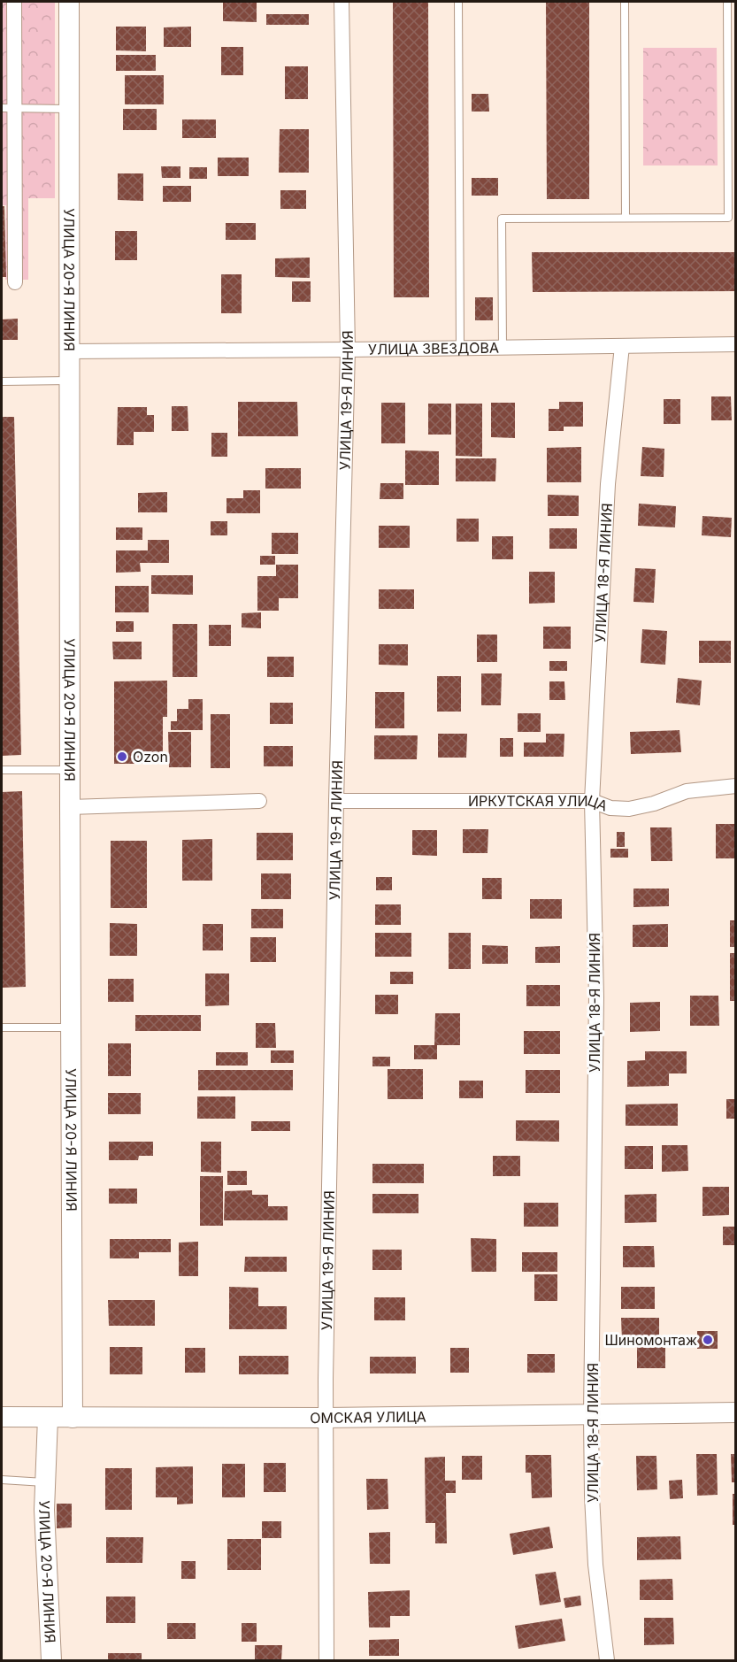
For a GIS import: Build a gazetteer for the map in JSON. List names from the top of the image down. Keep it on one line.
{"streets":{"main road":["УЛИЦА 20-Я ЛИНИЯ","ОМСКАЯ УЛИЦА"],"street":["УЛИЦА ЗВЕЗДОВА","УЛИЦА 19-Я ЛИНИЯ","УЛИЦА 18-Я ЛИНИЯ","ИРКУТСКАЯ УЛИЦА"]},"crossings":[["УЛИЦА 20-Я ЛИНИЯ","УЛИЦА ЗВЕЗДОВА"],["УЛИЦА 20-Я ЛИНИЯ","ОМСКАЯ УЛИЦА"],["УЛИЦА ЗВЕЗДОВА","УЛИЦА 19-Я ЛИНИЯ"],["УЛИЦА ЗВЕЗДОВА","УЛИЦА 18-Я ЛИНИЯ"],["УЛИЦА 19-Я ЛИНИЯ","ИРКУТСКАЯ УЛИЦА"],["УЛИЦА 19-Я ЛИНИЯ","ОМСКАЯ УЛИЦА"],["УЛИЦА 18-Я ЛИНИЯ","ИРКУТСКАЯ УЛИЦА"],["УЛИЦА 18-Я ЛИНИЯ","ОМСКАЯ УЛИЦА"]],"places":["Ozon","Шиномонтаж"]}
